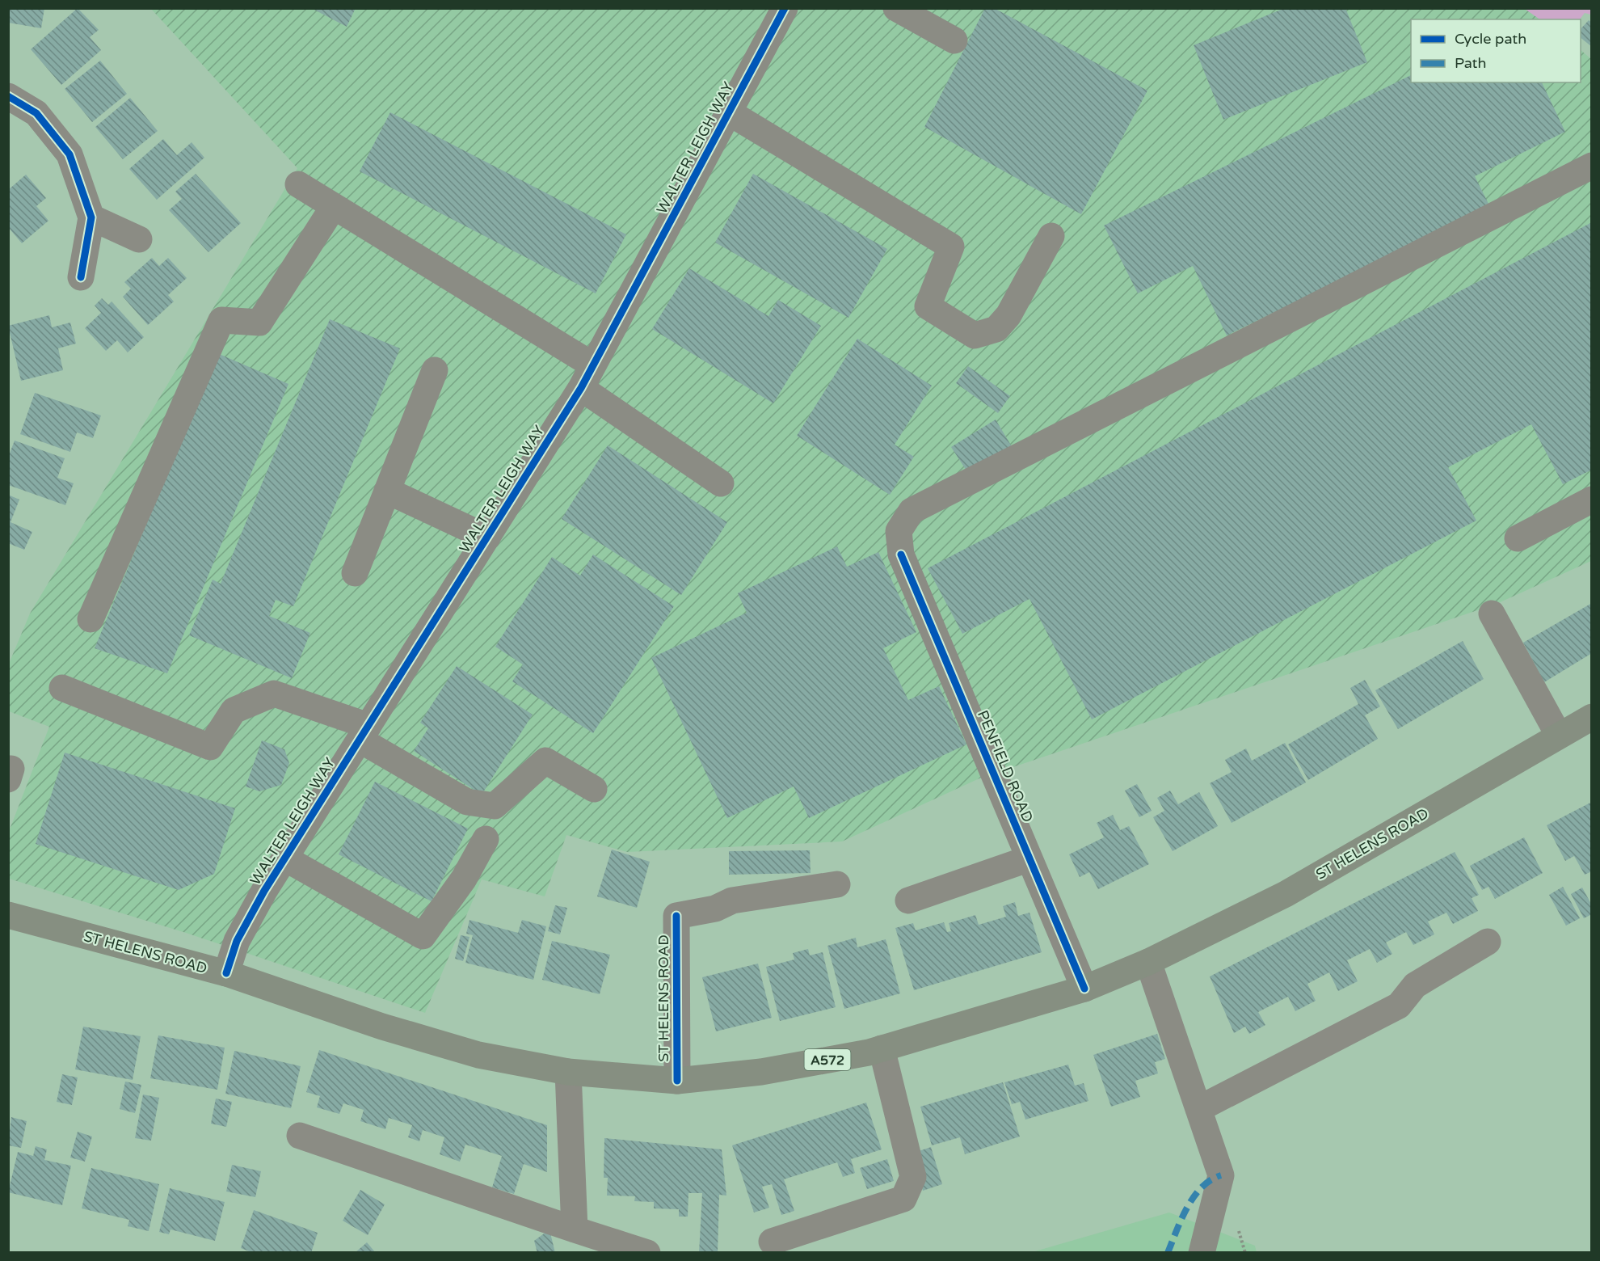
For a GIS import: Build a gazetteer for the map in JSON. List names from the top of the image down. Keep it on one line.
{"streets":{"main road":["ST HELENS ROAD","A572"],"street":["WALTER LEIGH WAY","PENFIELD ROAD"]},"crossings":[["WALTER LEIGH WAY","ST HELENS ROAD"],["PENFIELD ROAD","ST HELENS ROAD"]],"legend":["Cycle path","Path"]}
